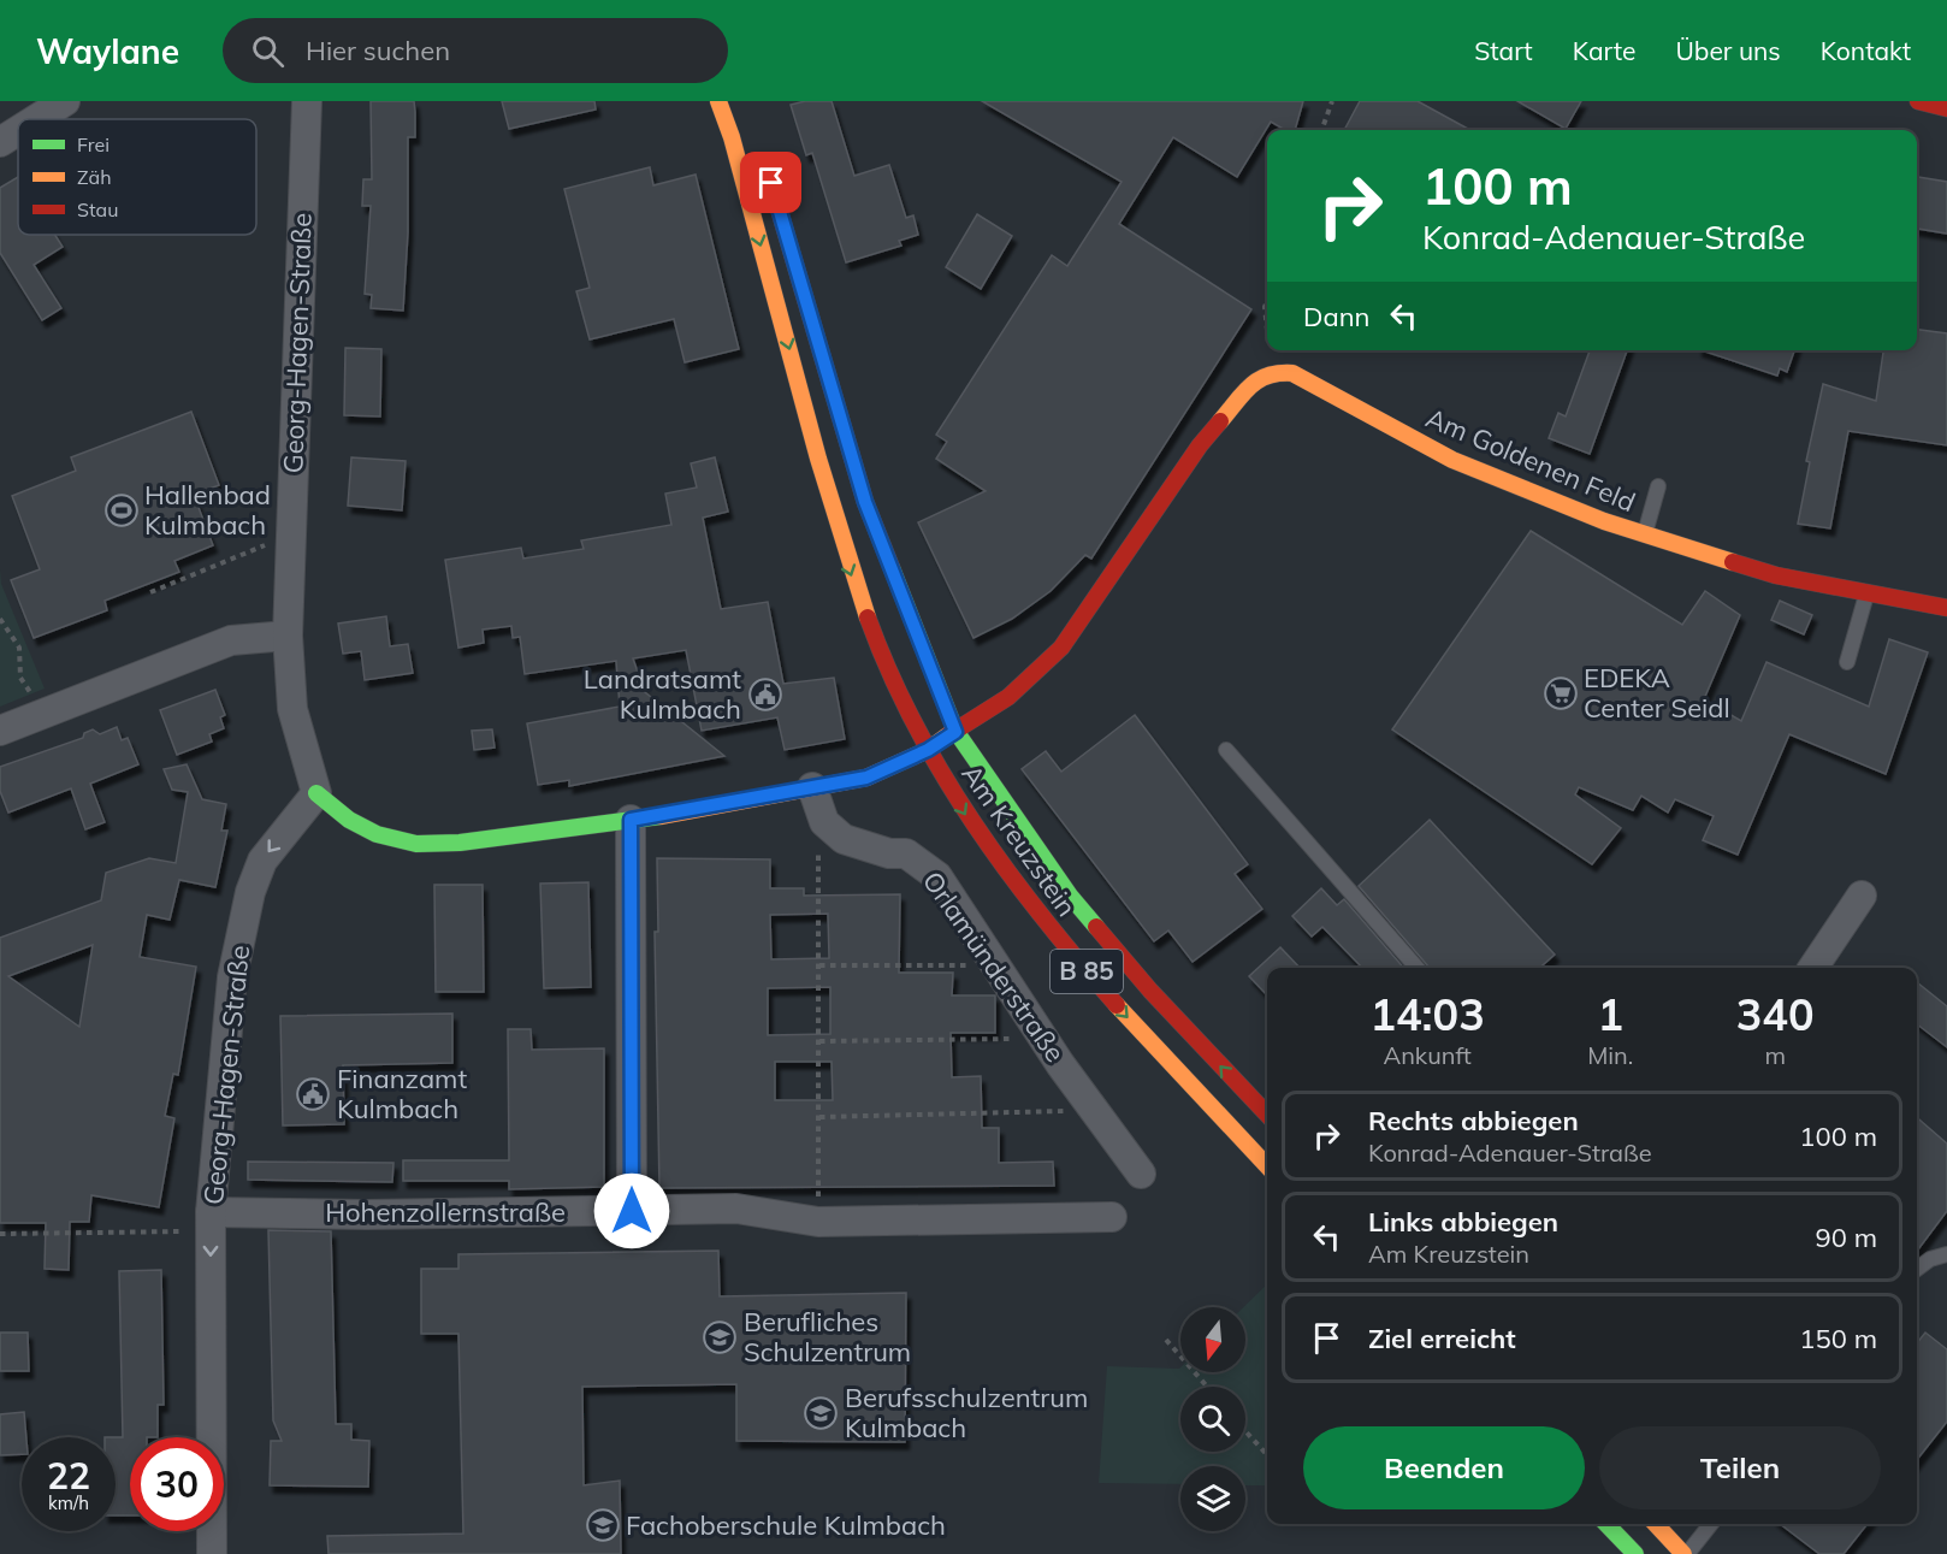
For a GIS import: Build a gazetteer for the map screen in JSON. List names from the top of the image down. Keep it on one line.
{"streets":{"main road":["Am Goldenen Feld","Am Kreuzstein","B 85"],"street":["Georg-Hagen-Straße","Orlamünderstraße","Hohenzollernstraße"]},"crossings":[["Georg-Hagen-Straße","Hohenzollernstraße"]],"one_way":["Georg-Hagen-Straße"],"places":{"sports":["Hallenbad Kulmbach"],"supermarket":["EDEKA Center Seidl"],"public building":["Landratsamt Kulmbach","Finanzamt Kulmbach"],"school or university":["Berufliches Schulzentrum","Berufsschulzentrum Kulmbach","Fachoberschule Kulmbach"]},"legend":["Frei","Zäh","Stau"],"north":"bottom","page":{"header":"Waylane","search":"Hier suchen","nav":["Start","Karte","Über uns","Kontakt"],"turn":["100 m","Konrad-Adenauer-Straße"],"then":"Dann","eta":["14:03","Ankunft","1","Min.","340","m"],"list":[{"name":"Rechts abbiegen","note":"Konrad-Adenauer-Straße","value":"100 m"},{"name":"Links abbiegen","note":"Am Kreuzstein","value":"90 m"},{"name":"Ziel erreicht","value":"150 m"}],"buttons":["Beenden","Teilen"],"speed":"22 km/h","limit":"30"}}
